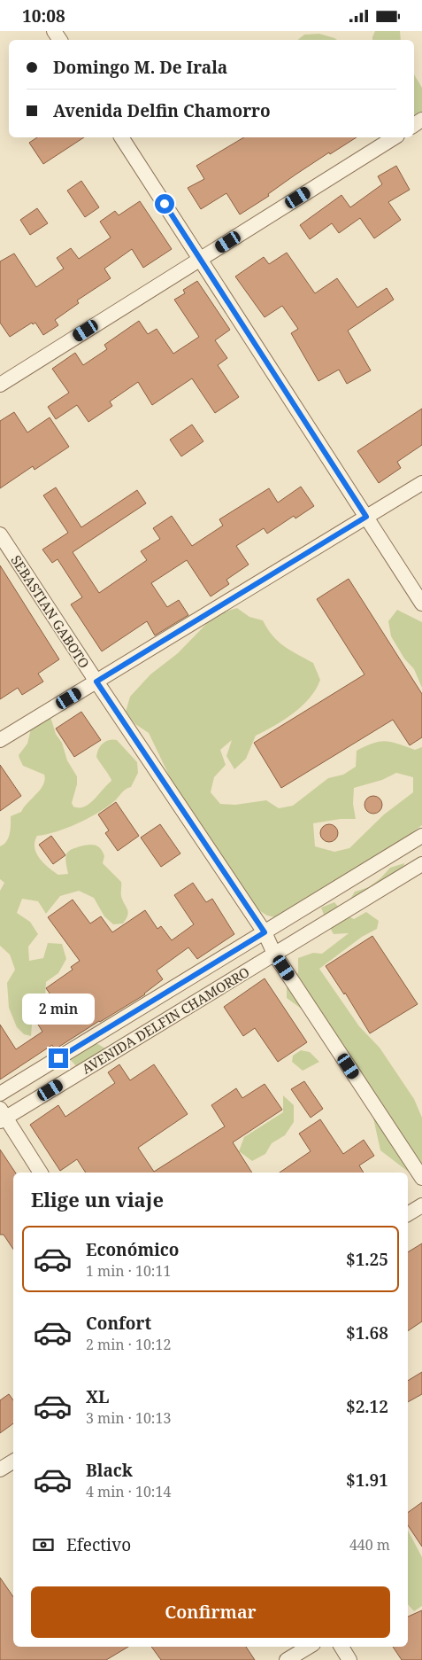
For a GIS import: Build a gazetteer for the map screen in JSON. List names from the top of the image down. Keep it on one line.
{"streets":{"street":["SEBASTIAN GABOTO","AVENIDA DELFIN CHAMORRO"]},"crossings":[["SEBASTIAN GABOTO","AVENIDA DELFIN CHAMORRO"]],"page":{"status":"10:08","banner":["Domingo M. De Irala","Avenida Delfin Chamorro"],"bubble":"2 min","heading":"Elige un viaje","list":[{"name":"Económico","note":"1 min · 10:11","value":"$1.25"},{"name":"Confort","note":"2 min · 10:12","value":"$1.68"},{"name":"XL","note":"3 min · 10:13","value":"$2.12"},{"name":"Black","note":"4 min · 10:14","value":"$1.91"}],"pay":["Efectivo","440 m"],"buttons":"Confirmar"}}
